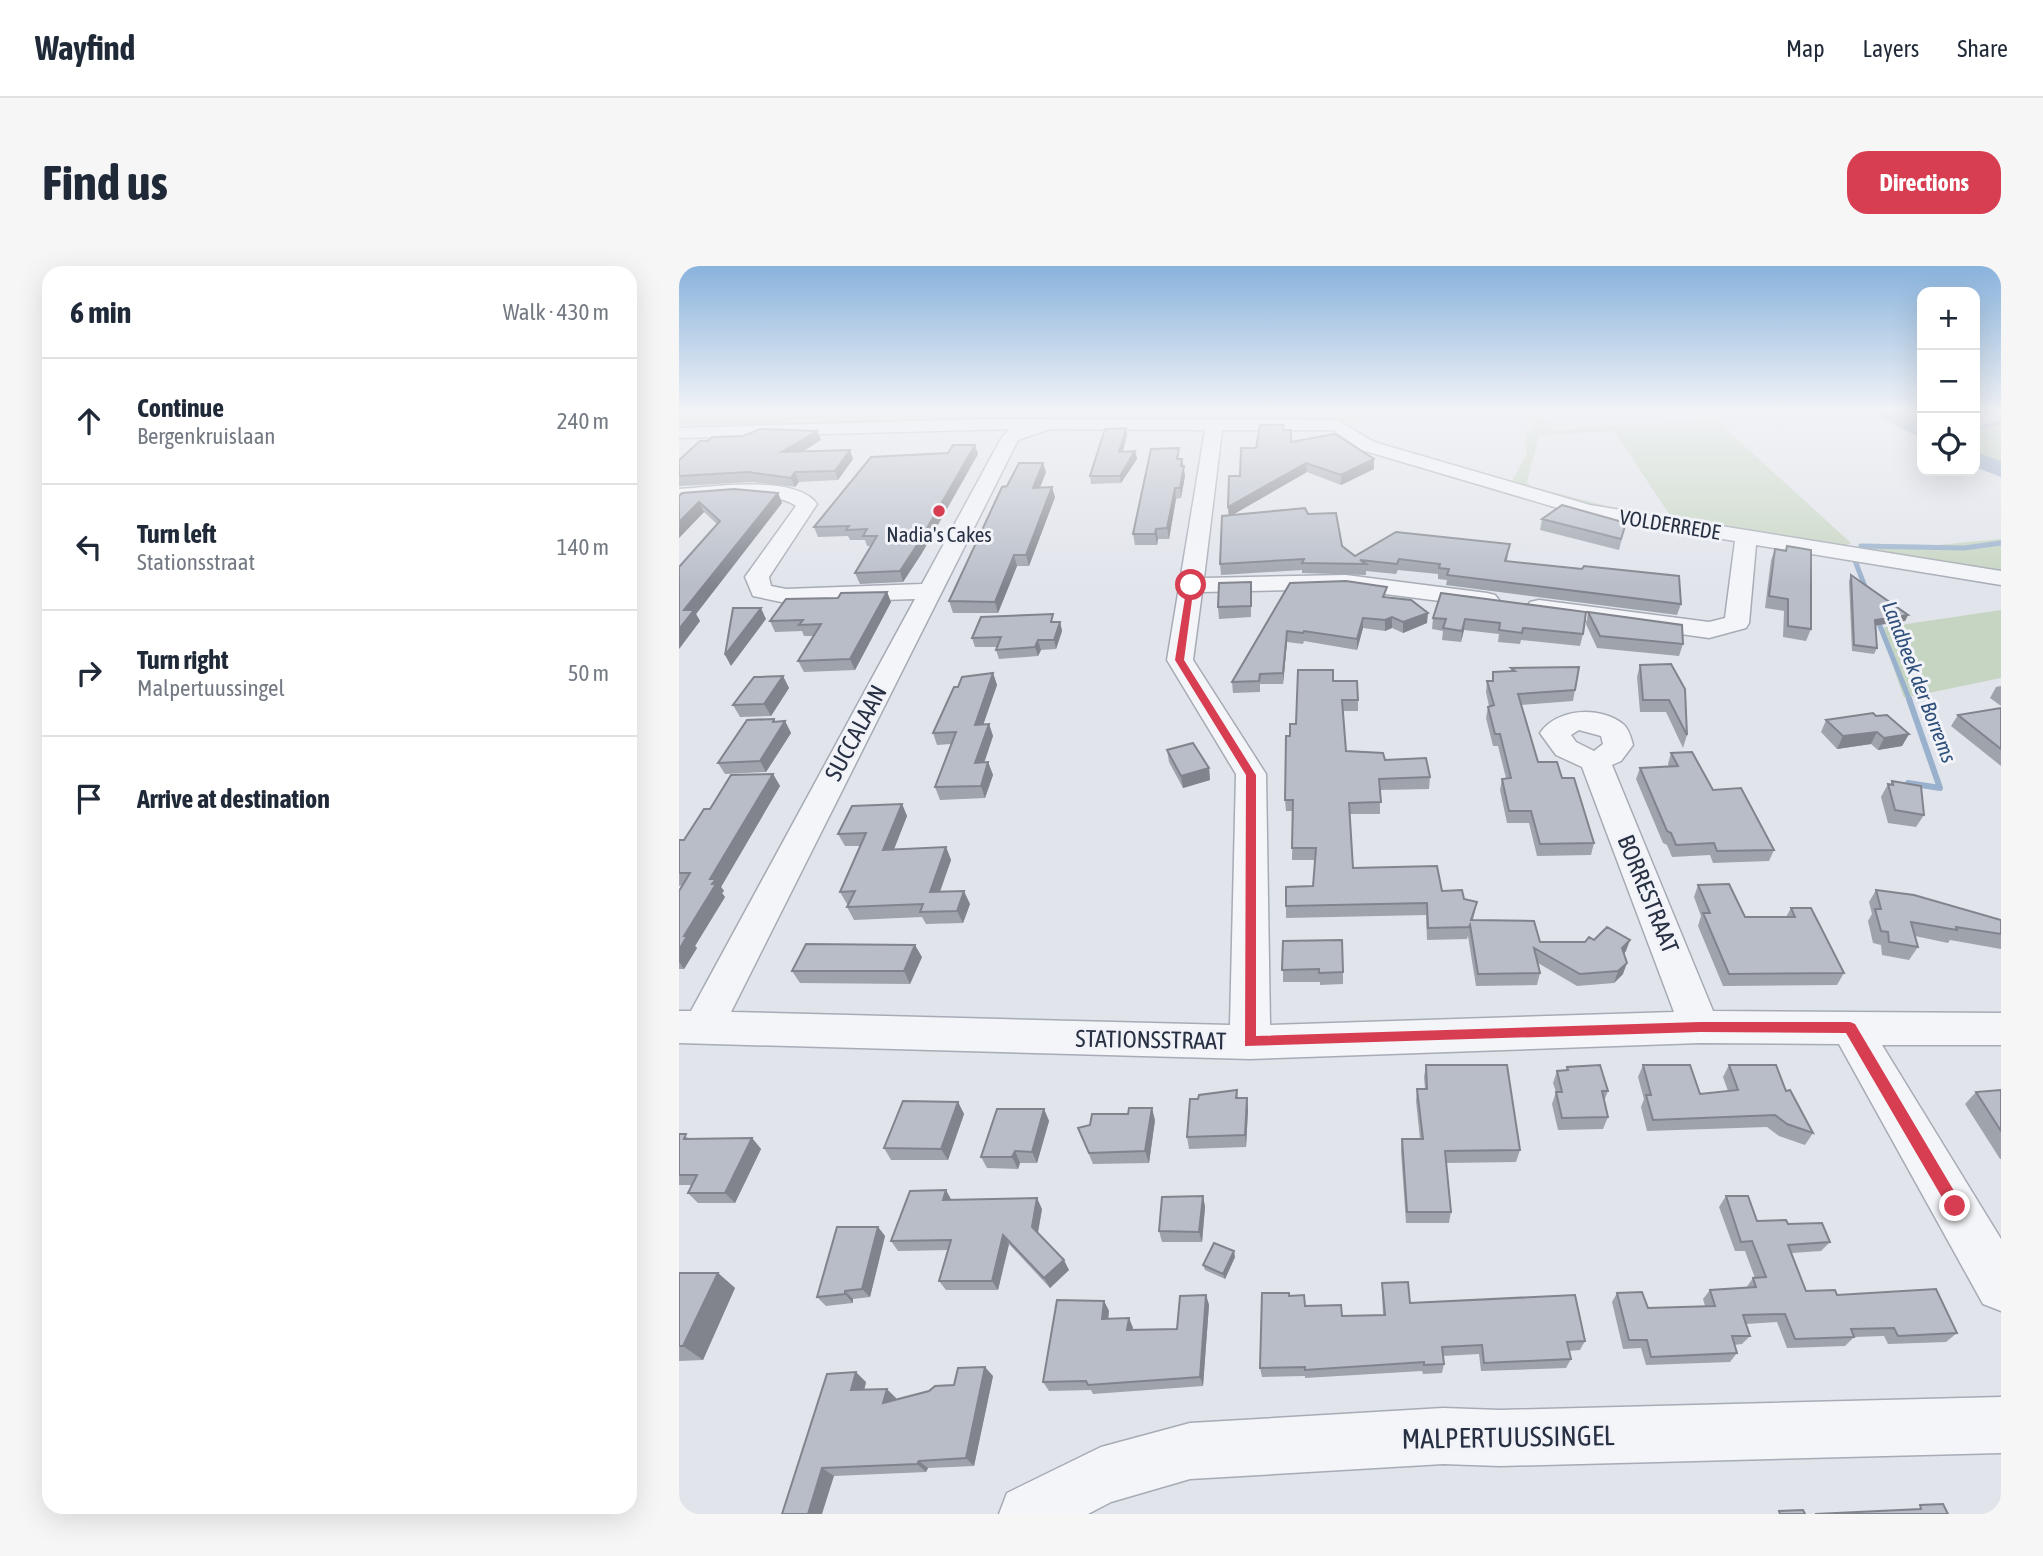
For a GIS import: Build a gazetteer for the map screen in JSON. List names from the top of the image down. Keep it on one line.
{"streets":{"street":["VOLDERREDE","SUCCALAAN","BORRESTRAAT","STATIONSSTRAAT","MALPERTUUSSINGEL"]},"crossings":[["SUCCALAAN","STATIONSSTRAAT"],["BORRESTRAAT","STATIONSSTRAAT"]],"water":["Landbeek der Borrems"],"places":["Nadia's Cakes"],"page":{"header":"Wayfind","nav":["Map","Layers","Share"],"buttons":"Directions","title":"Find us","heading":["6 min","Walk · 430 m"],"map_buttons":["+","−"],"list":[["Continue","Bergenkruislaan","240 m"],["Turn left","Stationsstraat","140 m"],["Turn right","Malpertuussingel","50 m"],"Arrive at destination"]}}
